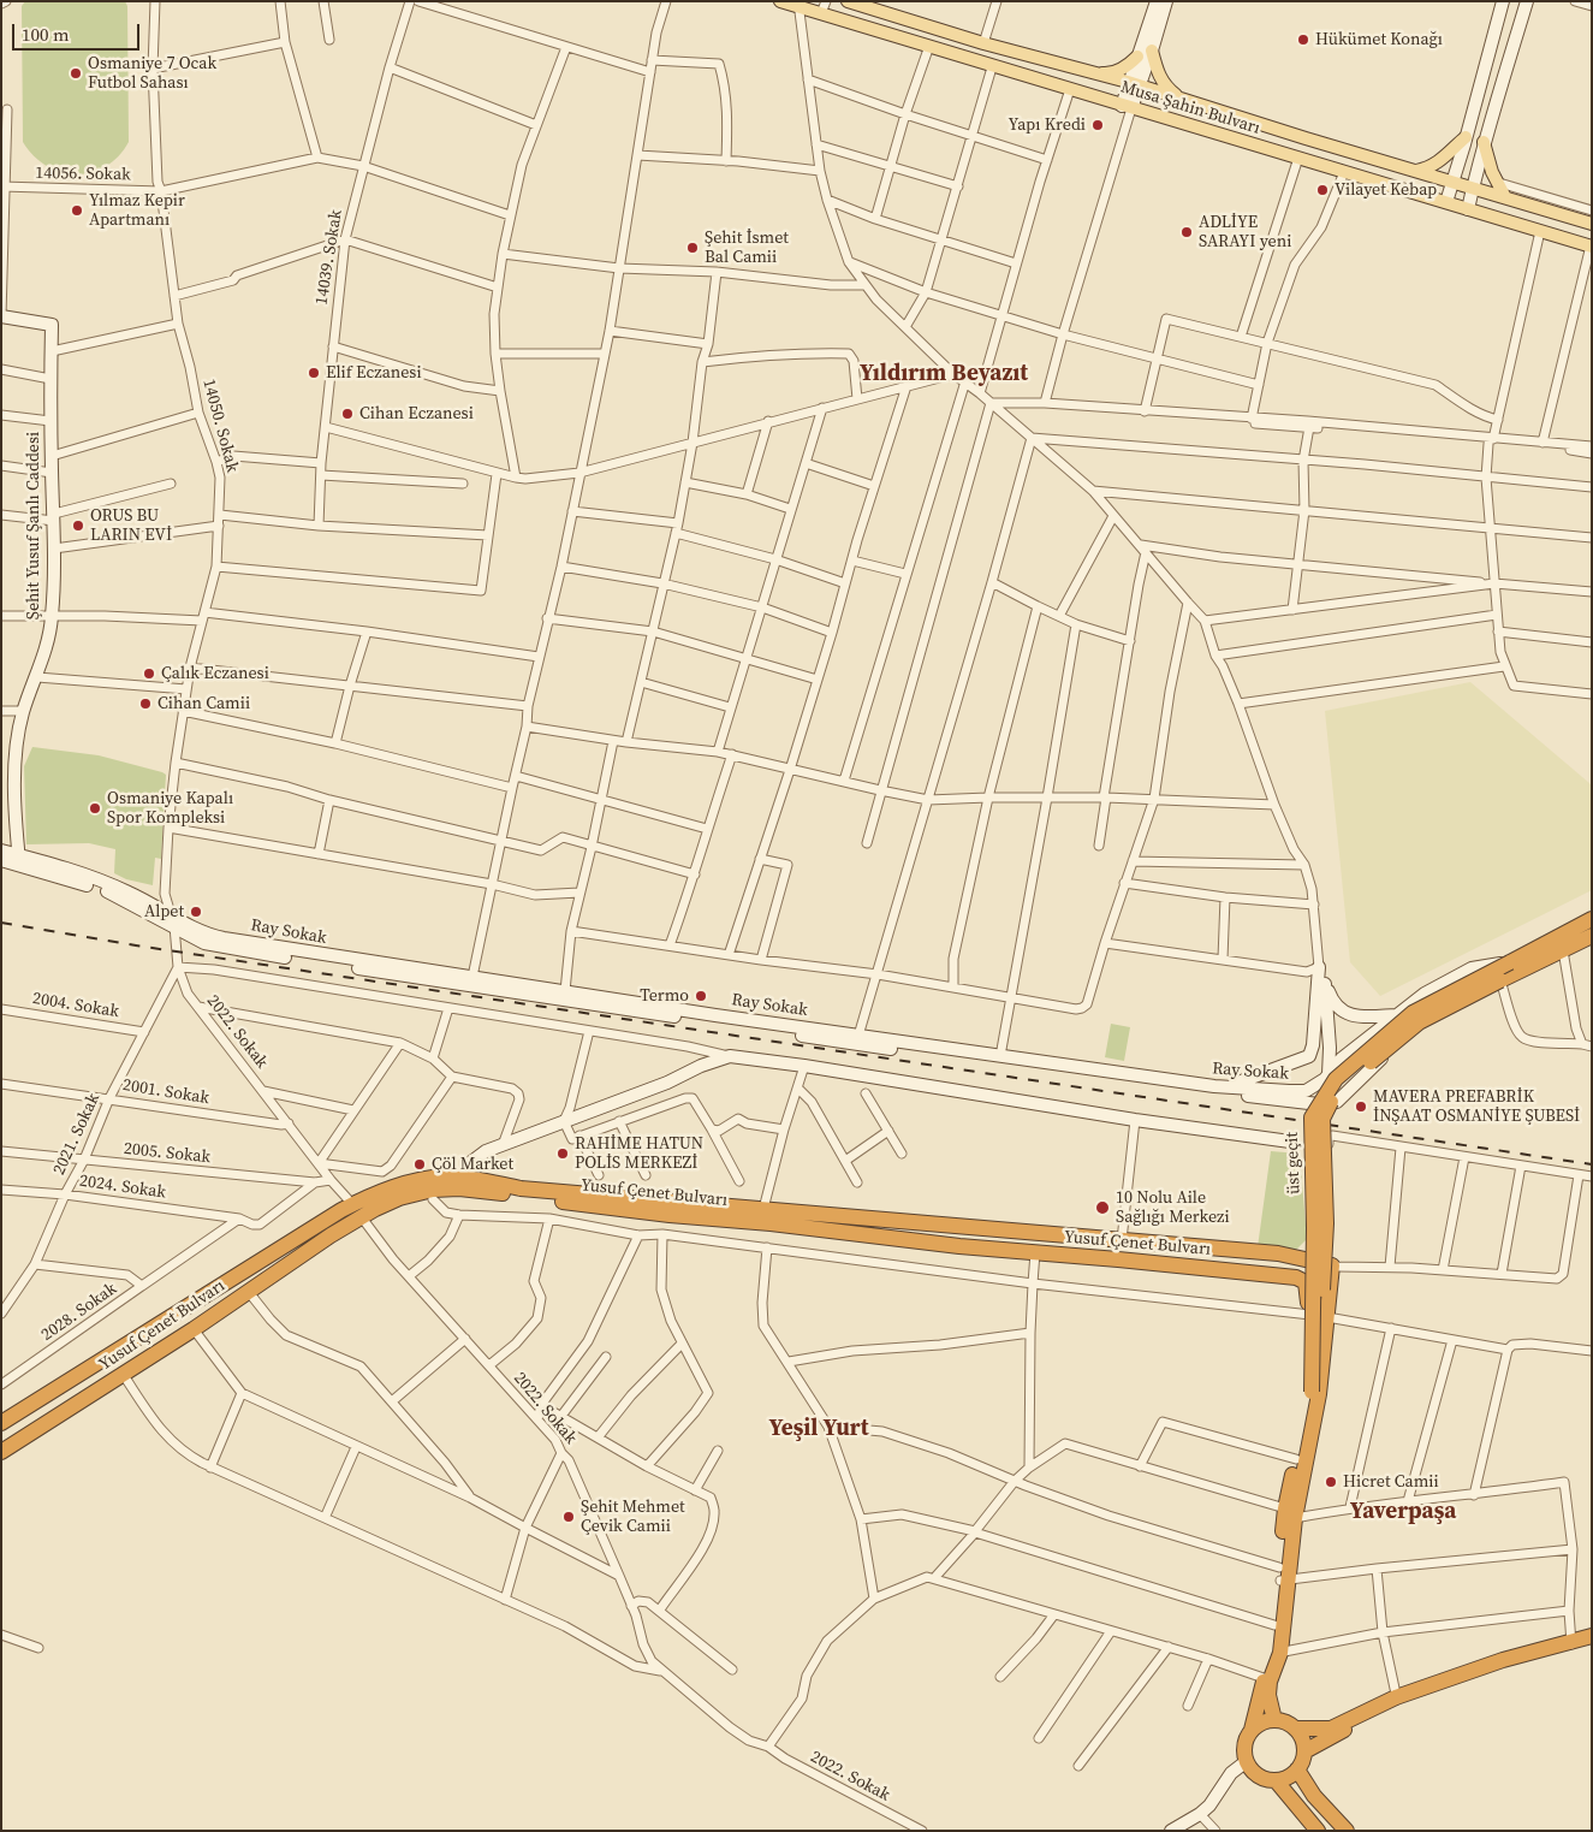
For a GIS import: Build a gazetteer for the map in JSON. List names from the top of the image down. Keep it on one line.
{"streets":{"highway":["üst geçit","Yusuf Çenet Bulvarı"],"main road":["Musa Şahin Bulvarı"],"street":["14056. Sokak","14039. Sokak","14050. Sokak","Şehit Yusuf Şanlı Caddesi","Ray Sokak","2004. Sokak","2022. Sokak","2001. Sokak","2021. Sokak","2005. Sokak","2024. Sokak","2028. Sokak"]},"crossings":[["14056. Sokak","14050. Sokak"],["14050. Sokak","Ray Sokak"],["14050. Sokak","2022. Sokak"],["14050. Sokak","2021. Sokak"],["Şehit Yusuf Şanlı Caddesi","Ray Sokak"],["Ray Sokak","üst geçit"],["2004. Sokak","2021. Sokak"],["2022. Sokak","2001. Sokak"],["2022. Sokak","2021. Sokak"],["2022. Sokak","2005. Sokak"],["2022. Sokak","Yusuf Çenet Bulvarı"],["2001. Sokak","2021. Sokak"],["2021. Sokak","2005. Sokak"],["2021. Sokak","2024. Sokak"],["2021. Sokak","2028. Sokak"],["2005. Sokak","2024. Sokak"]],"districts":["Yıldırım Beyazıt","Yeşil Yurt","Yaverpaşa"],"places":["Hükümet Konağı","Osmaniye 7 Ocak Futbol Sahası","Yapı Kredi","Vilayet Kebap","Yılmaz Kepir Apartmanı","ADLİYE SARAYI yeni","Şehit İsmet Bal Camii","Elif Eczanesi","Cihan Eczanesi","ORUS BU LARIN EVİ","Çalık Eczanesi","Cihan Camii","Osmaniye Kapalı Spor Kompleksi","Alpet","Termo","MAVERA PREFABRİK İNŞAAT OSMANİYE ŞUBESİ","RAHİME HATUN POLİS MERKEZİ","Çöl Market","10 Nolu Aile Sağlığı Merkezi","Hicret Camii","Şehit Mehmet Çevik Camii"],"scale_bar":"100 m"}
